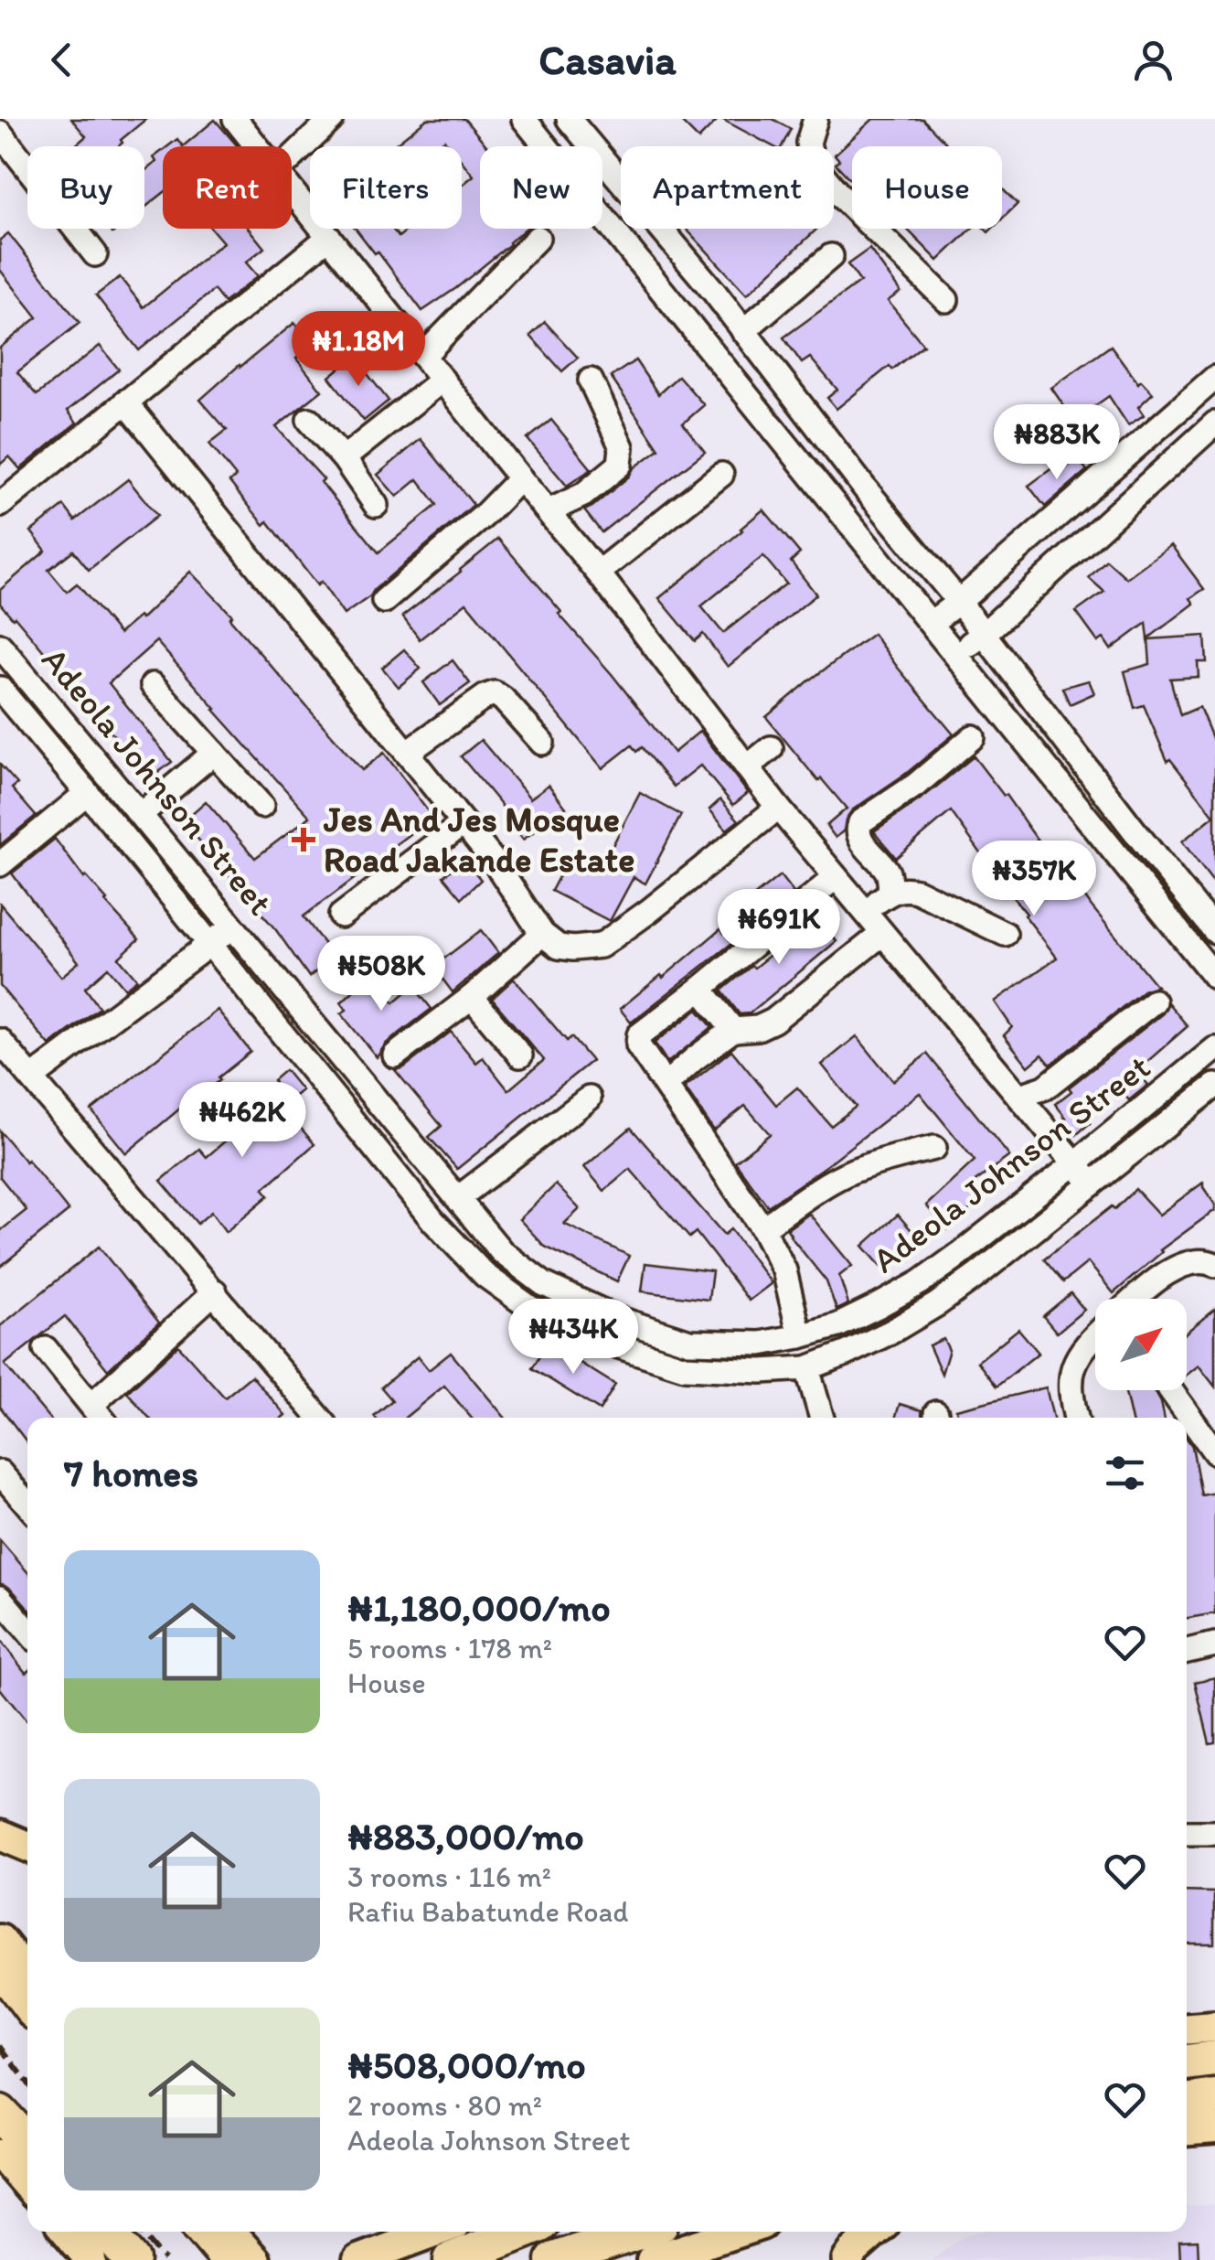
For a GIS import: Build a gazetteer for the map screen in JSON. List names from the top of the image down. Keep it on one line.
{"streets":{"street":["Adeola Johnson Street"]},"places":{"health":["Jes And Jes Mosque Road Jakande Estate"]},"north":"top right","page":{"header":"Casavia","chip":["Buy","Rent","Filters","New","Apartment","House"],"price":["₦1.18M","₦883K","₦357K","₦691K","₦508K","₦462K","₦434K"],"heading":"7 homes","list":[{"name":"₦1,180,000/mo","note":"5 rooms · 178 m² · House"},{"name":"₦883,000/mo","note":"3 rooms · 116 m² · Rafiu Babatunde Road"},{"name":"₦508,000/mo","note":"2 rooms · 80 m² · Adeola Johnson Street"}]}}
